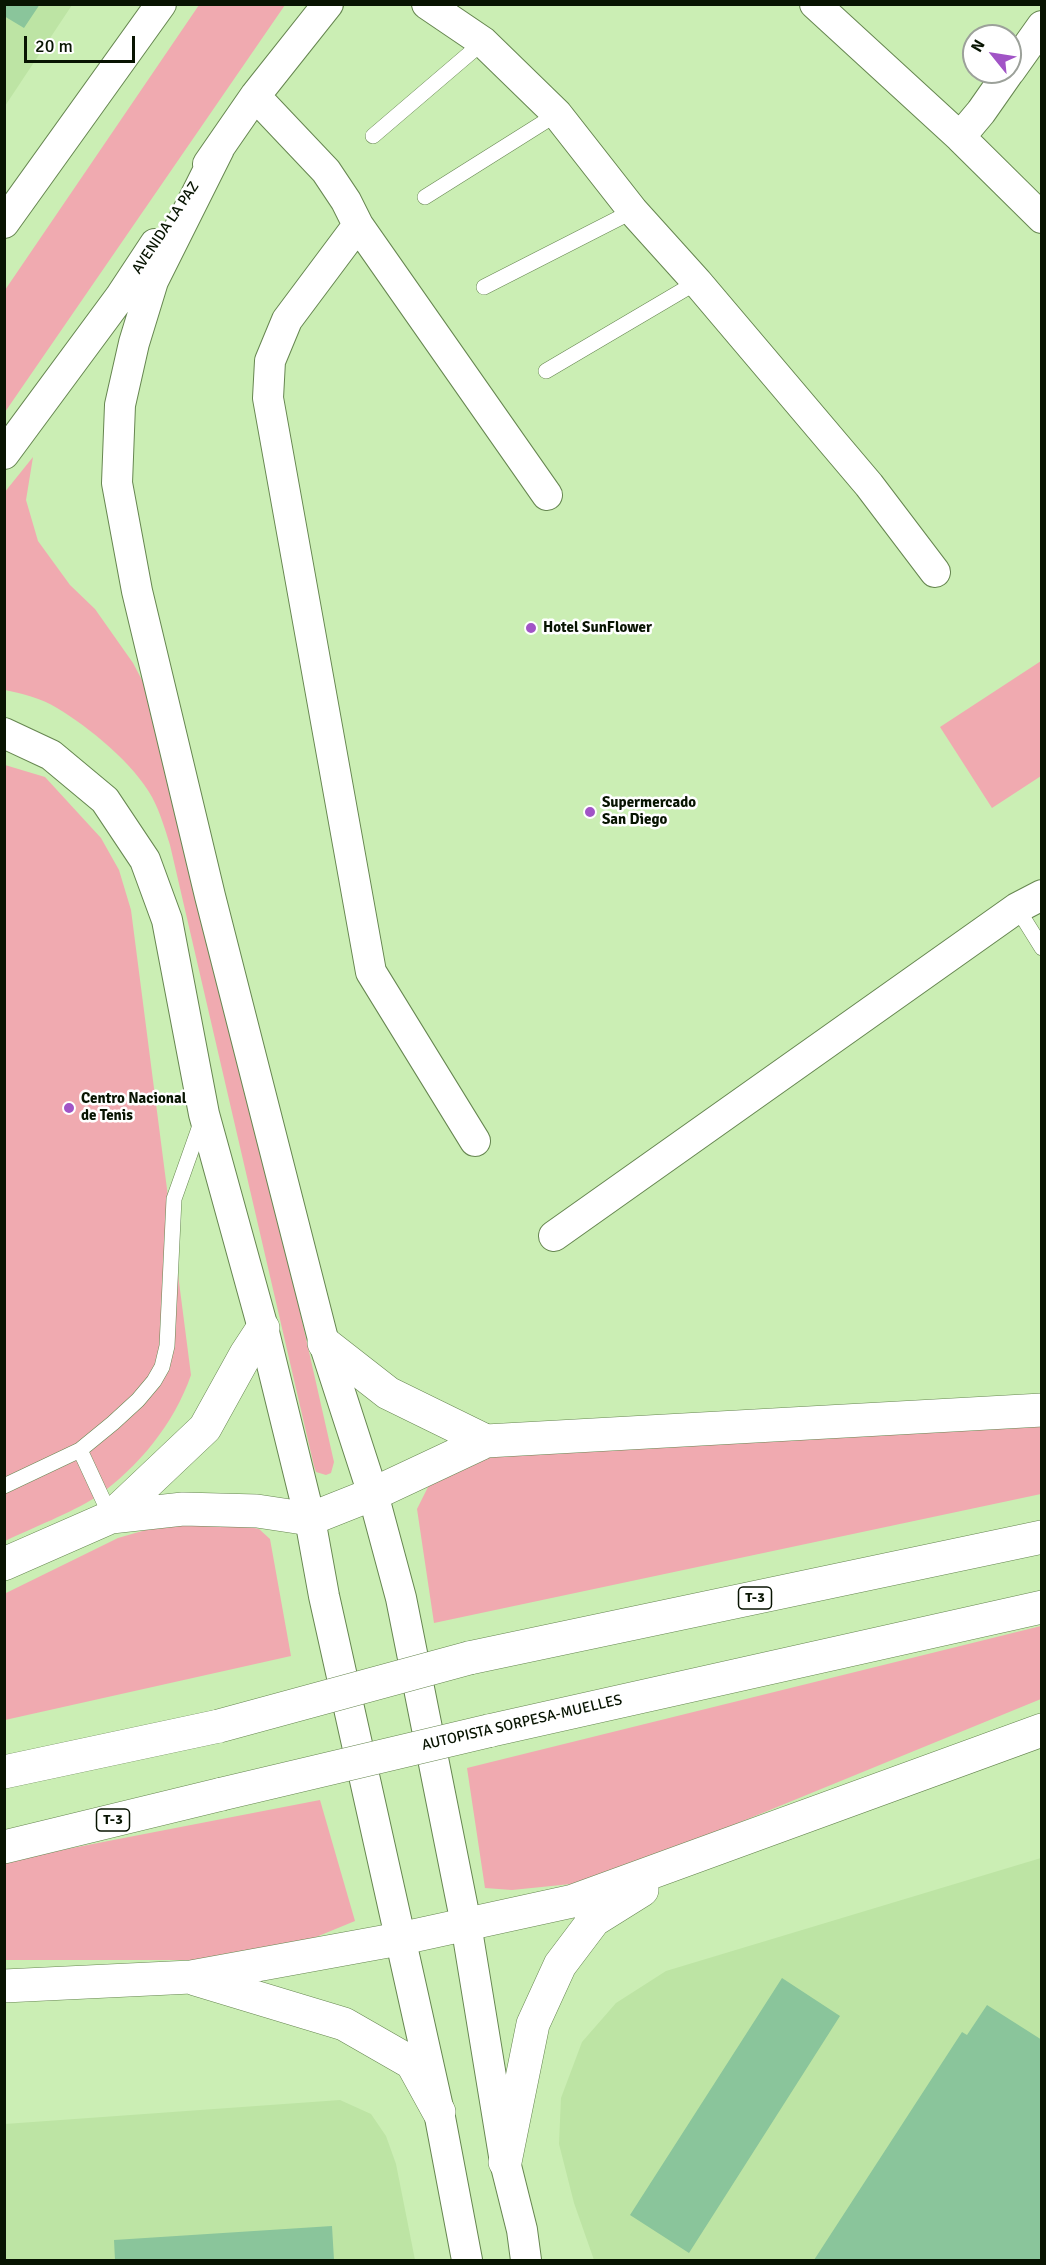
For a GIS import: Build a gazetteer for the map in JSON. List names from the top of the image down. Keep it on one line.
{"streets":{"main road":["T-3","AUTOPISTA SORPESA-MUELLES"],"street":["AVENIDA LA PAZ"]},"places":["Hotel SunFlower","Supermercado San Diego","Centro Nacional de Tenis"],"scale_bar":"20 m","north":"top left"}
